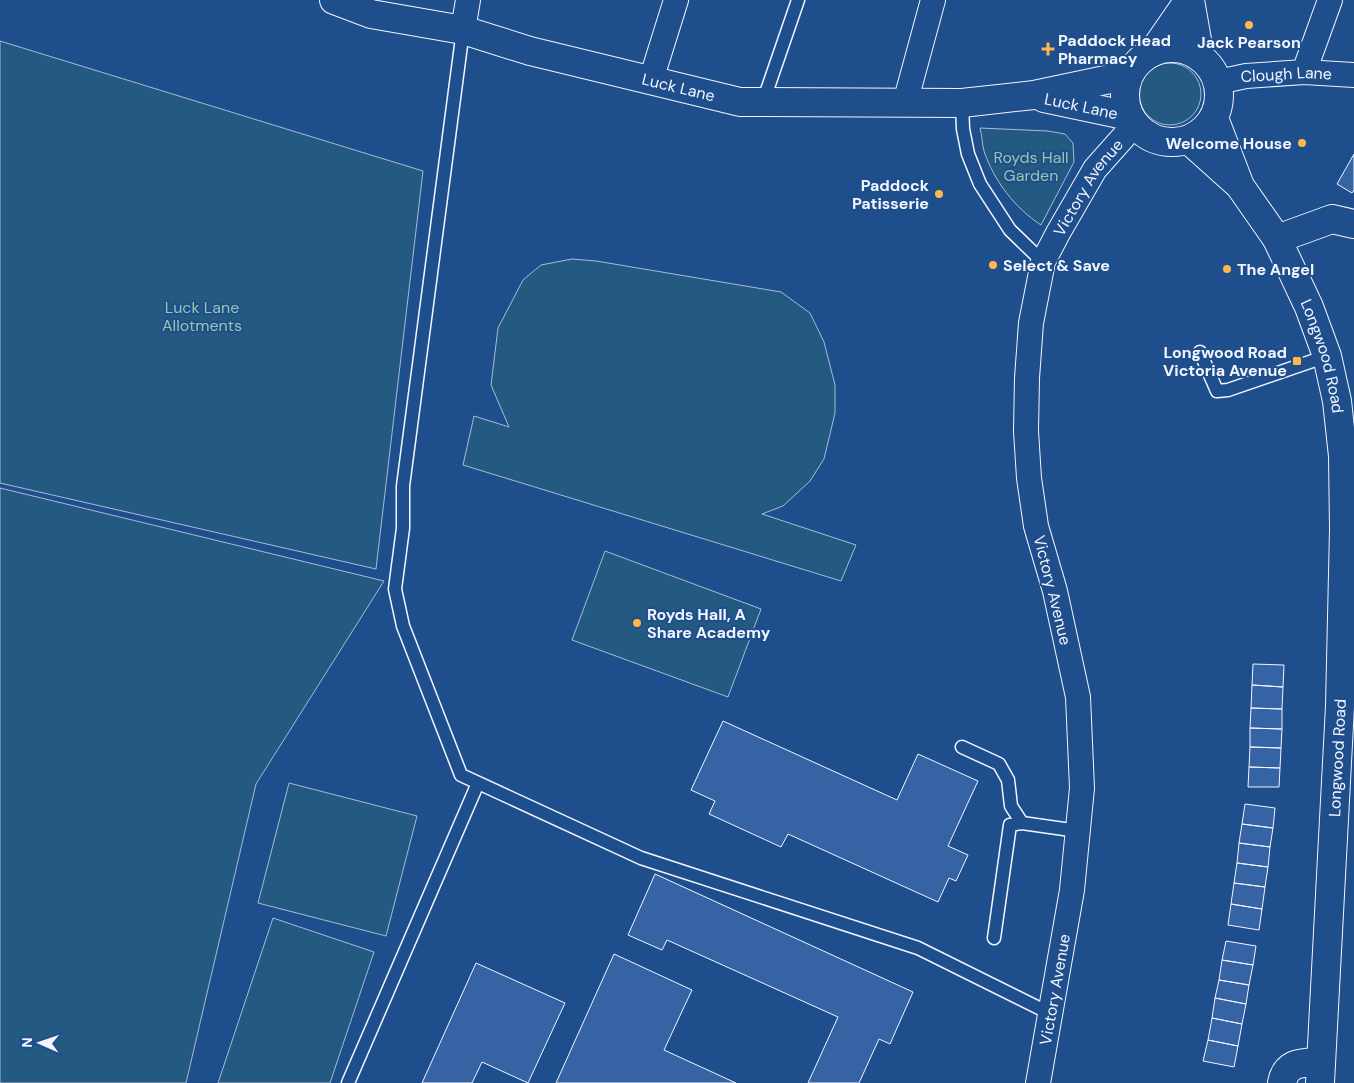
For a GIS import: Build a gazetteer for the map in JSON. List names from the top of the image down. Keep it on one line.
{"streets":{"street":["Clough Lane","Luck Lane","Victory Avenue","Longwood Road"]},"crossings":[["Clough Lane","Luck Lane"],["Clough Lane","Victory Avenue"],["Clough Lane","Longwood Road"],["Luck Lane","Victory Avenue"],["Luck Lane","Longwood Road"],["Victory Avenue","Longwood Road"]],"parks":["Royds Hall Garden","Luck Lane Allotments"],"places":{"other":["Jack Pearson","Welcome House","Paddock Patisserie","Select & Save","The Angel","Royds Hall, A Share Academy"],"health":["Paddock Head Pharmacy"],"transit":["Longwood Road Victoria Avenue"]},"north":"left"}
